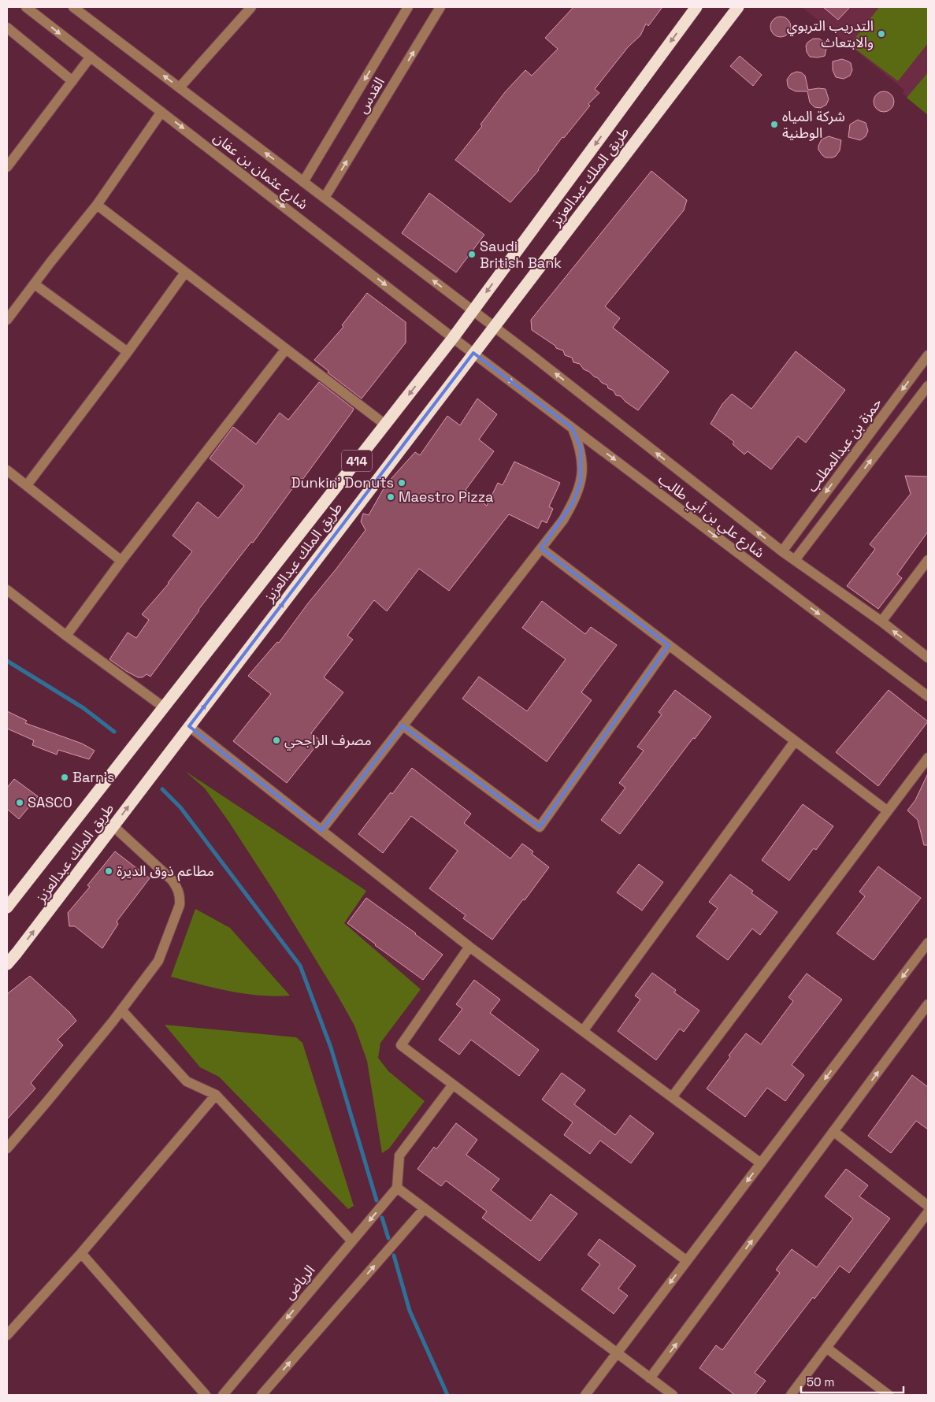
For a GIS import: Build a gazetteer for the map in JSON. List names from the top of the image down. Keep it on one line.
{"streets":{"highway":["طريق الملك عبدالعزيز","414"],"street":["القدس","شارع عثمان بن عفان","حمزة بن عبدالمطلب","شارع علي بن أبي طالب","الرياض"]},"crossings":[["القدس","شارع عثمان بن عفان"],["شارع عثمان بن عفان","طريق الملك عبدالعزيز"],["شارع عثمان بن عفان","شارع علي بن أبي طالب"],["طريق الملك عبدالعزيز","شارع علي بن أبي طالب"],["حمزة بن عبدالمطلب","شارع علي بن أبي طالب"]],"places":["التدريب التربوي والابتعاث","شركة المياه الوطنية","Saudi British Bank","Dunkin' Donuts","Maestro Pizza","مصرف الراجحي","Barn's","SASCO","مطاعم ذوق الديرة"],"scale_bar":"50 m"}
